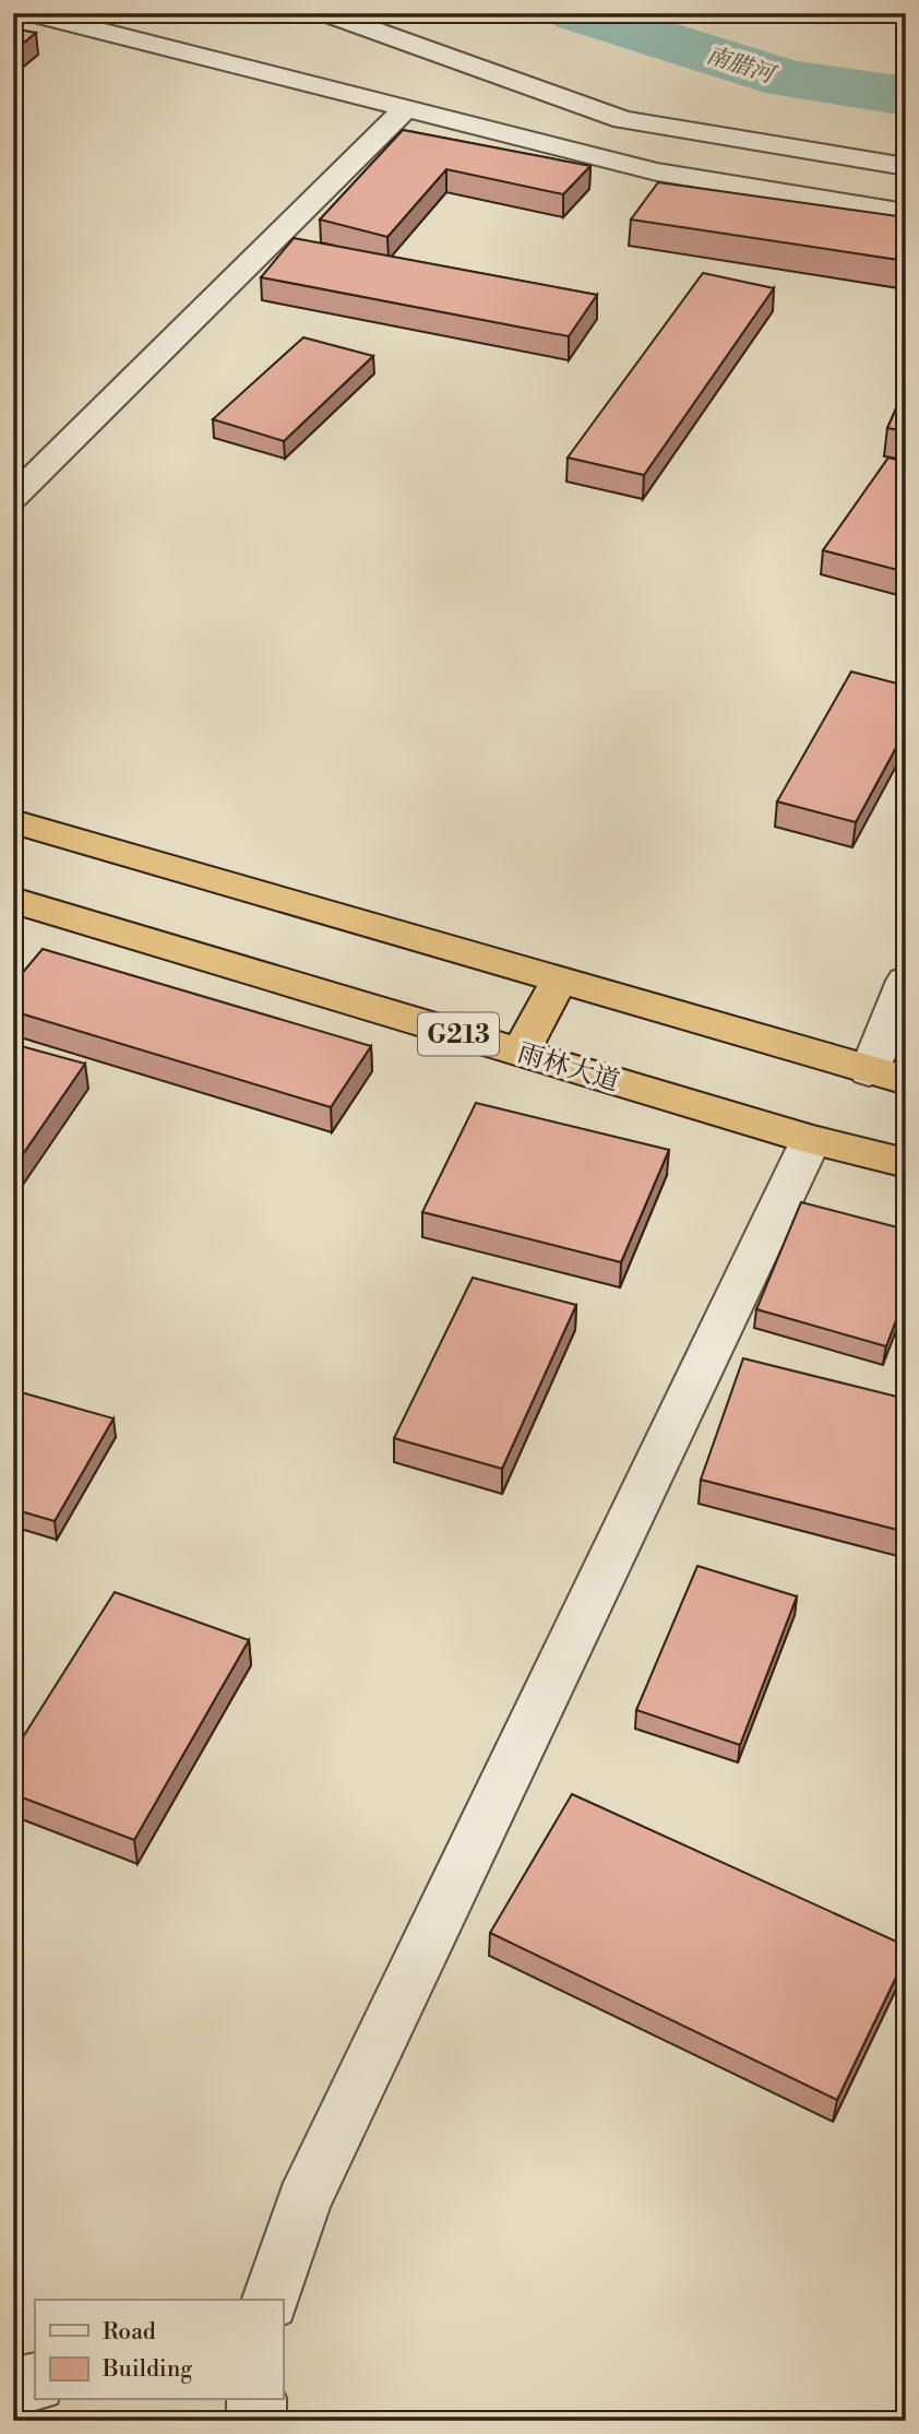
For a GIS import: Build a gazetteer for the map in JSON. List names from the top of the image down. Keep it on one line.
{"streets":{"highway":["G213","雨林大道"]},"water":["南腊河"],"legend":["Road","Building"]}
